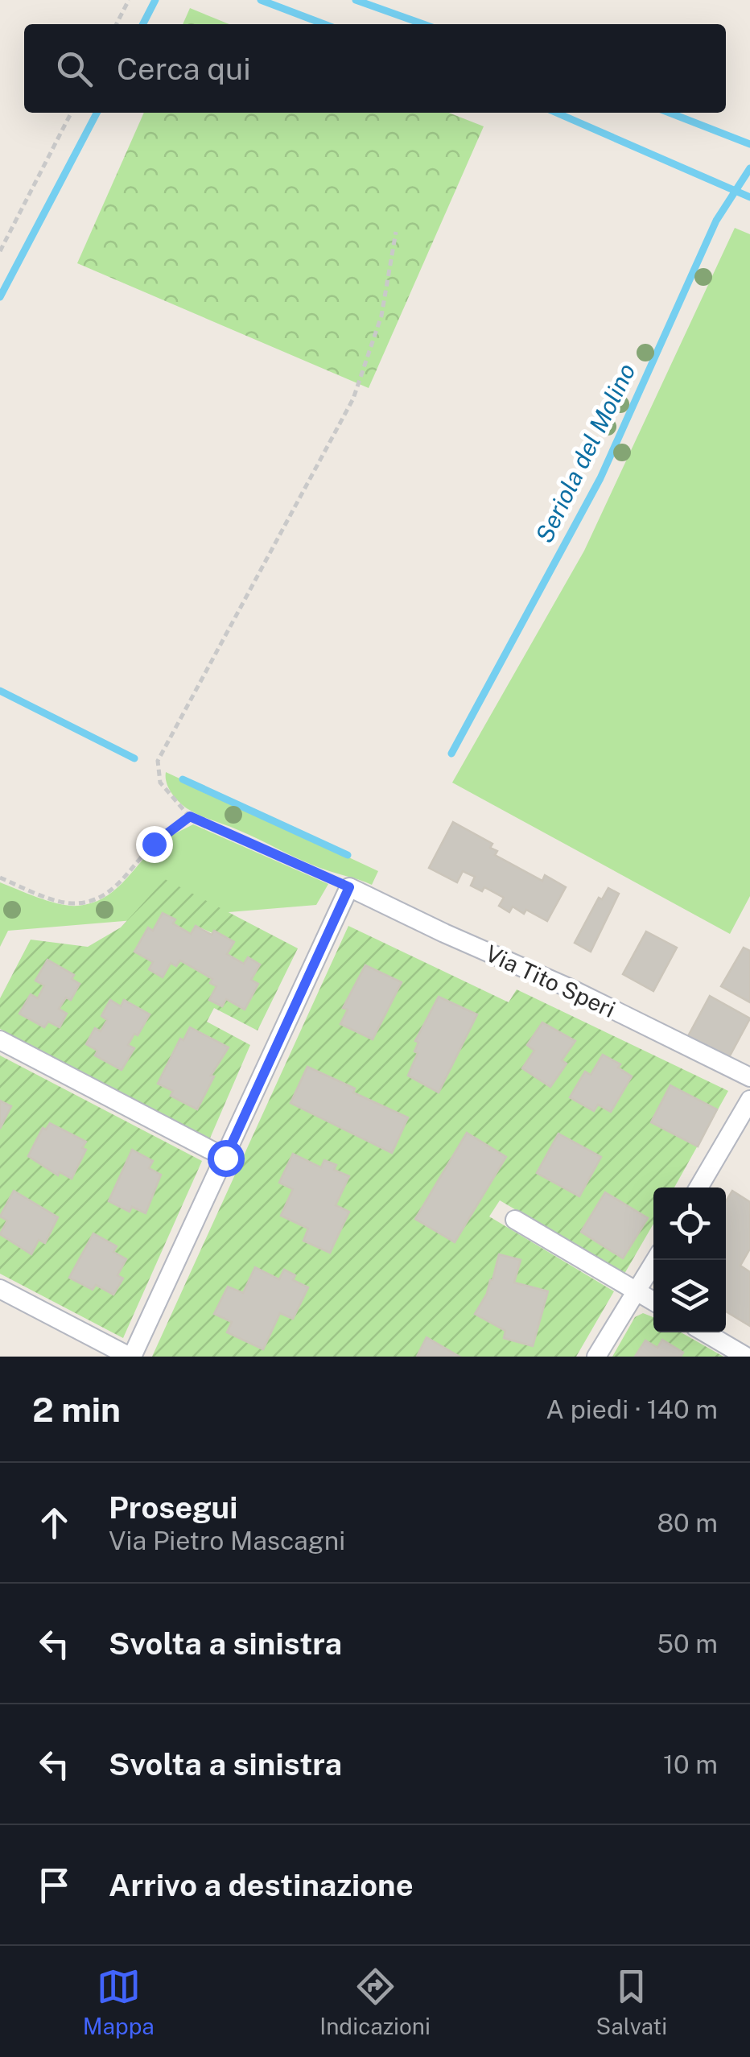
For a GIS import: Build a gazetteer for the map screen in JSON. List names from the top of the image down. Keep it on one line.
{"streets":{"street":["Via Tito Speri"]},"water":["Seriola del Molino"],"page":{"search":"Cerca qui","heading":["2 min","A piedi · 140 m"],"list":[["Prosegui","Via Pietro Mascagni","80 m"],["Svolta a sinistra","50 m"],["Svolta a sinistra","10 m"],"Arrivo a destinazione"],"nav":["Mappa","Indicazioni","Salvati"]}}
